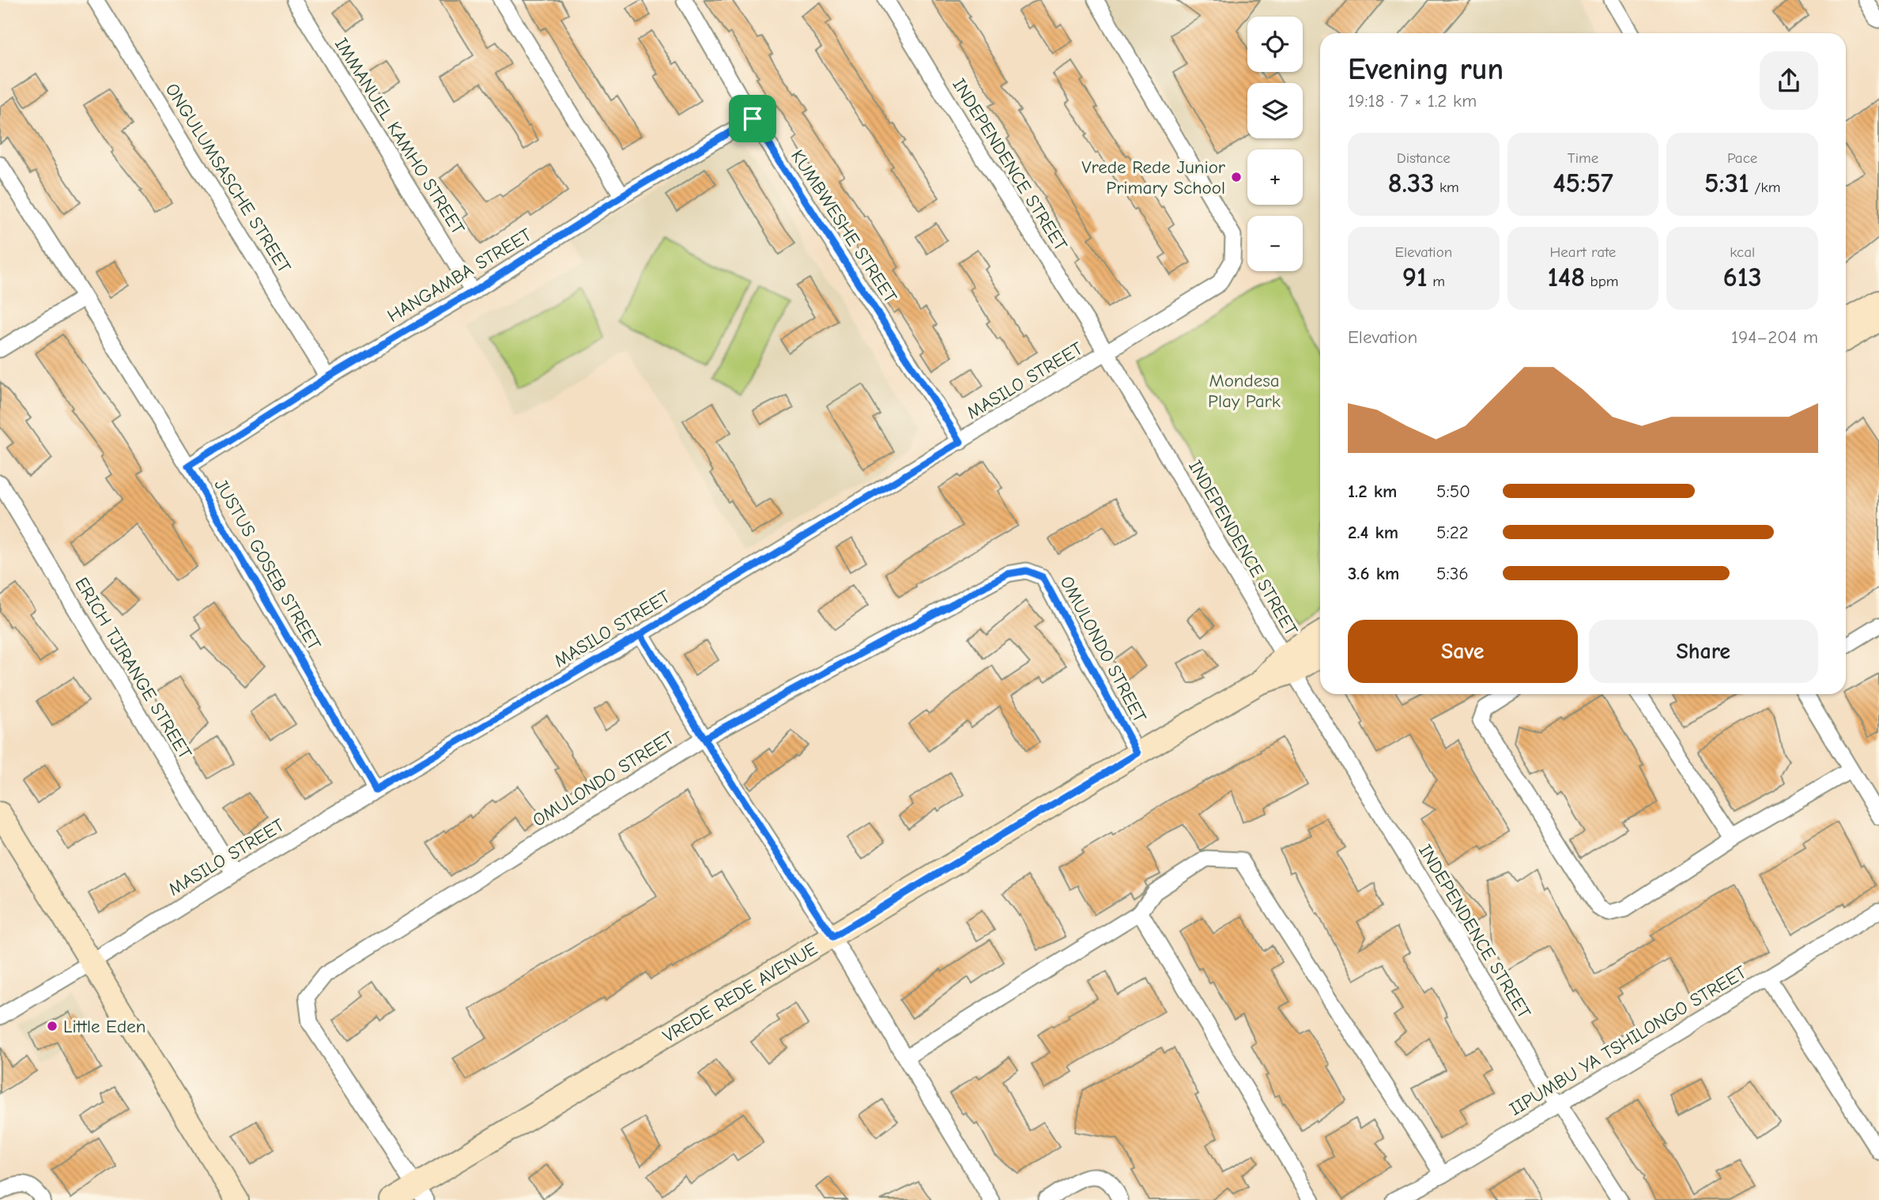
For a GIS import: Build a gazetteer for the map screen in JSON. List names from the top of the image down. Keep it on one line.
{"streets":{"street":["IMMANUEL KAMHO STREET","INDEPENDENCE STREET","ONGULUMSASCHE STREET","KUMBWESHE STREET","HANGAMBA STREET","MASILO STREET","JUSTUS GOSEB STREET","OMULONDO STREET","ERICH TJIRANGE STREET","VREDE REDE AVENUE","IIPUMBU YA TSHILONGO STREET"]},"crossings":[["IMMANUEL KAMHO STREET","HANGAMBA STREET"],["INDEPENDENCE STREET","MASILO STREET"],["INDEPENDENCE STREET","VREDE REDE AVENUE"],["INDEPENDENCE STREET","IIPUMBU YA TSHILONGO STREET"],["ONGULUMSASCHE STREET","HANGAMBA STREET"],["KUMBWESHE STREET","HANGAMBA STREET"],["KUMBWESHE STREET","MASILO STREET"],["HANGAMBA STREET","JUSTUS GOSEB STREET"],["MASILO STREET","JUSTUS GOSEB STREET"],["MASILO STREET","ERICH TJIRANGE STREET"],["OMULONDO STREET","VREDE REDE AVENUE"]],"parks":["Mondesa Play Park"],"places":["Vrede Rede Junior Primary School","Little Eden"],"page":{"map_buttons":["+","−"],"heading":["Evening run","19:18 · 7 × 1.2 km"],"stats":[["Distance","8.33 km"],["Time","45:57"],["Pace","5:31 /km"],["Elevation","91 m"],["Heart rate","148 bpm"],["kcal","613"]],"chart":["Elevation","194–204 m"],"list":[{"name":"1.2 km","note":"5:50"},{"name":"2.4 km","note":"5:22"},{"name":"3.6 km","note":"5:36"}],"buttons":["Save","Share"]}}
